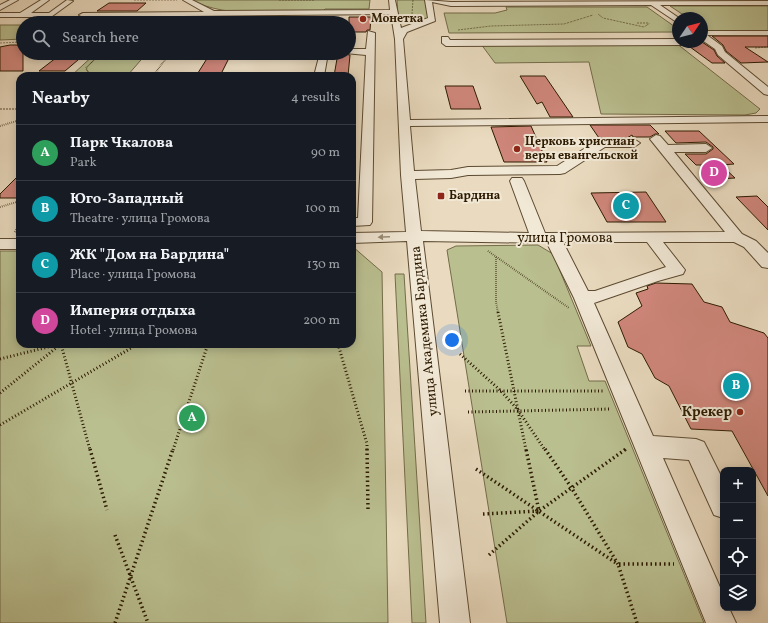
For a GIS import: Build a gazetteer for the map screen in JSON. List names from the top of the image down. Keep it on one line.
{"streets":{"street":["улица Громова","улица Академика Бардина"]},"crossings":[["улица Громова","улица Академика Бардина"]],"places":{"other":["Монетка","Церковь христиан веры евангельской","Крекер"],"transit":["Бардина"]},"north":"top right","page":{"search":"Search here","heading":["Nearby","4 results"],"list":[{"mark":"A","name":"Парк Чкалова","note":"Park","value":"90 m"},{"mark":"B","name":"Юго-Западный","note":"Theatre · улица Громова","value":"100 m"},{"mark":"C","name":"ЖК \"Дом на Бардина\"","note":"Place · улица Громова","value":"130 m"},{"mark":"D","name":"Империя отдыха","note":"Hotel · улица Громова","value":"200 m"}],"pins":["D","C","B","A"],"map_buttons":["+","−"]}}
